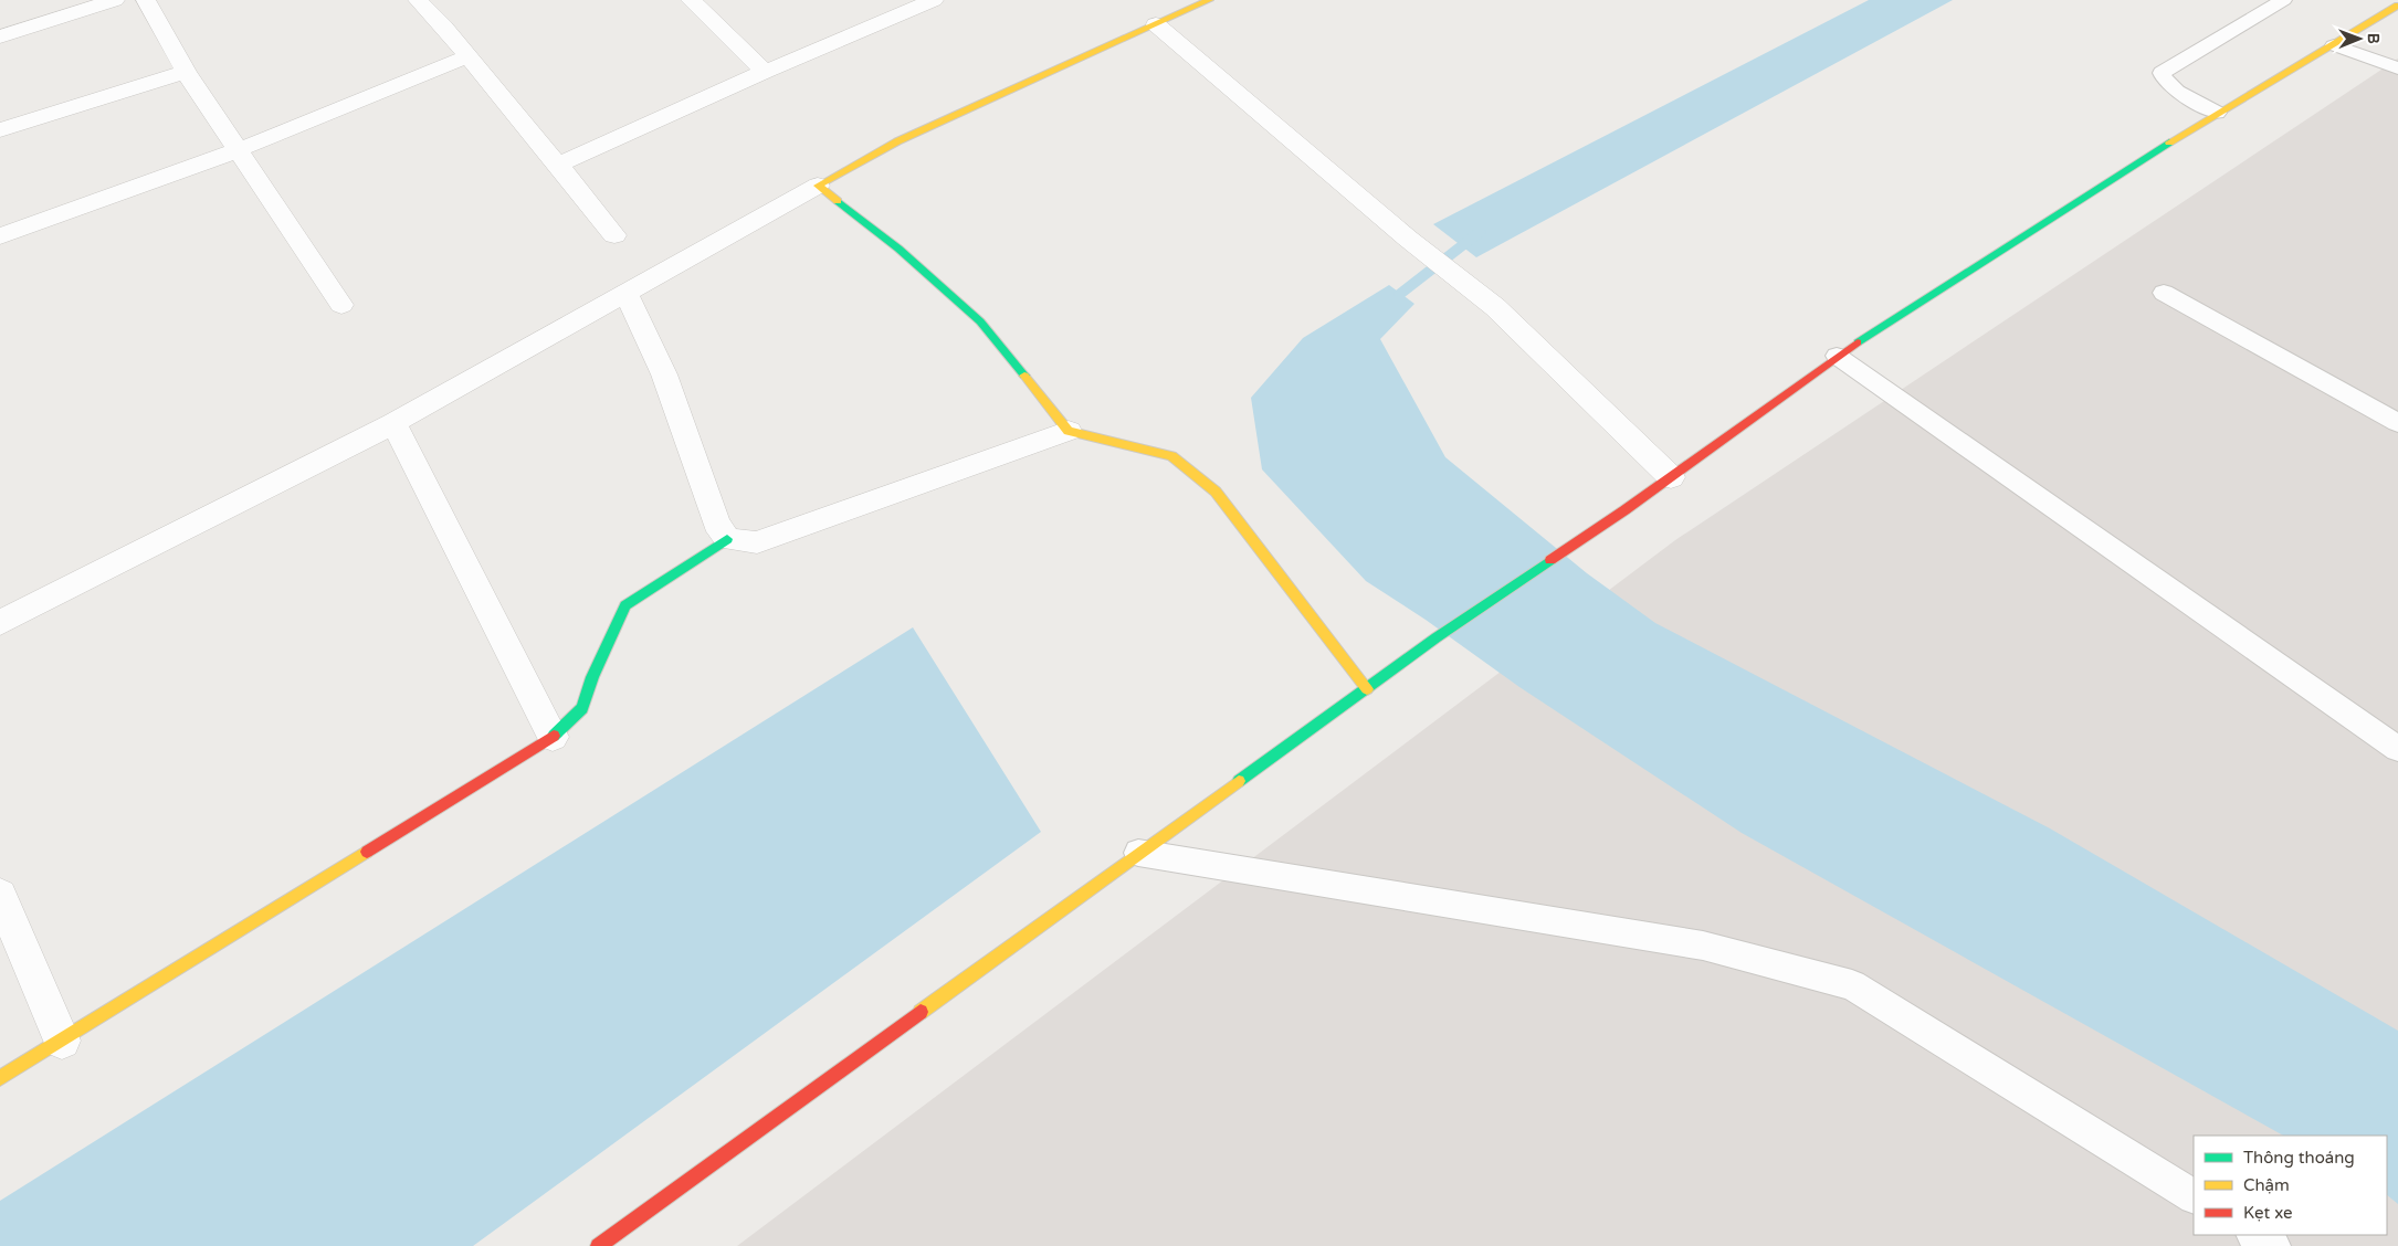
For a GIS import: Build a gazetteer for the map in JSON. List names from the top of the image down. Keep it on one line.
{"legend":["Thông thoáng","Chậm","Kẹt xe"],"north":"right"}
